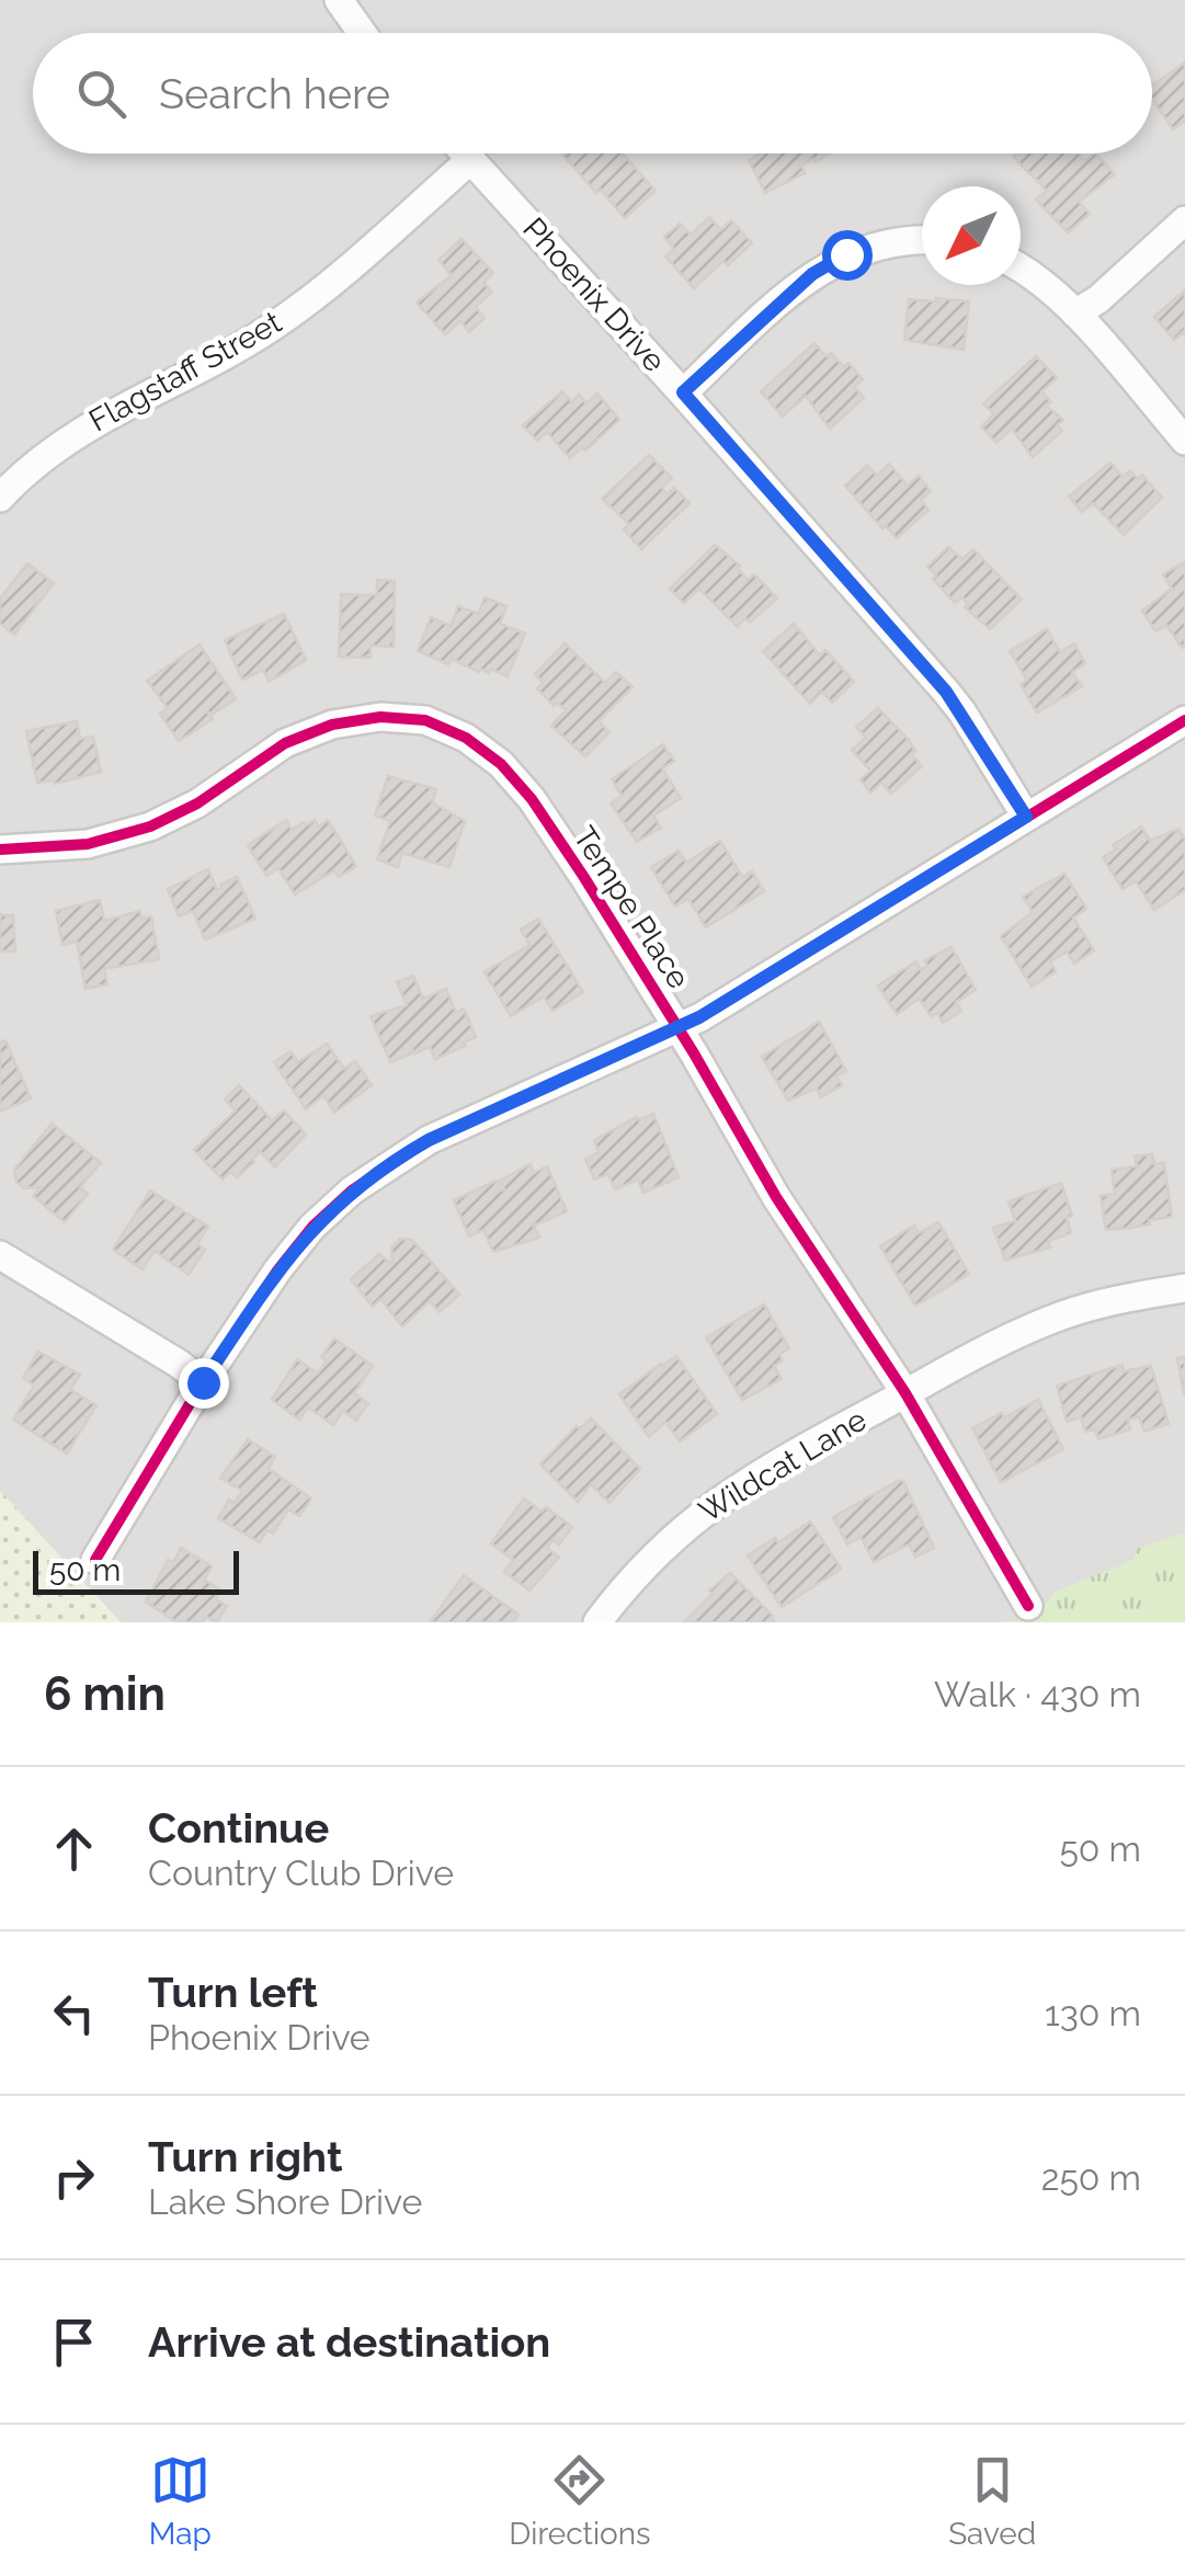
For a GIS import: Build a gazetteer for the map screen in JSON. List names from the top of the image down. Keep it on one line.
{"streets":{"street":["Phoenix Drive","Flagstaff Street","Tempe Place","Wildcat Lane"]},"crossings":[["Phoenix Drive","Flagstaff Street"],["Tempe Place","Wildcat Lane"]],"scale_bar":"50 m","north":"bottom left","page":{"search":"Search here","scale":"50 m","heading":["6 min","Walk · 430 m"],"list":[["Continue","Country Club Drive","50 m"],["Turn left","Phoenix Drive","130 m"],["Turn right","Lake Shore Drive","250 m"],"Arrive at destination"],"nav":["Map","Directions","Saved"]}}
